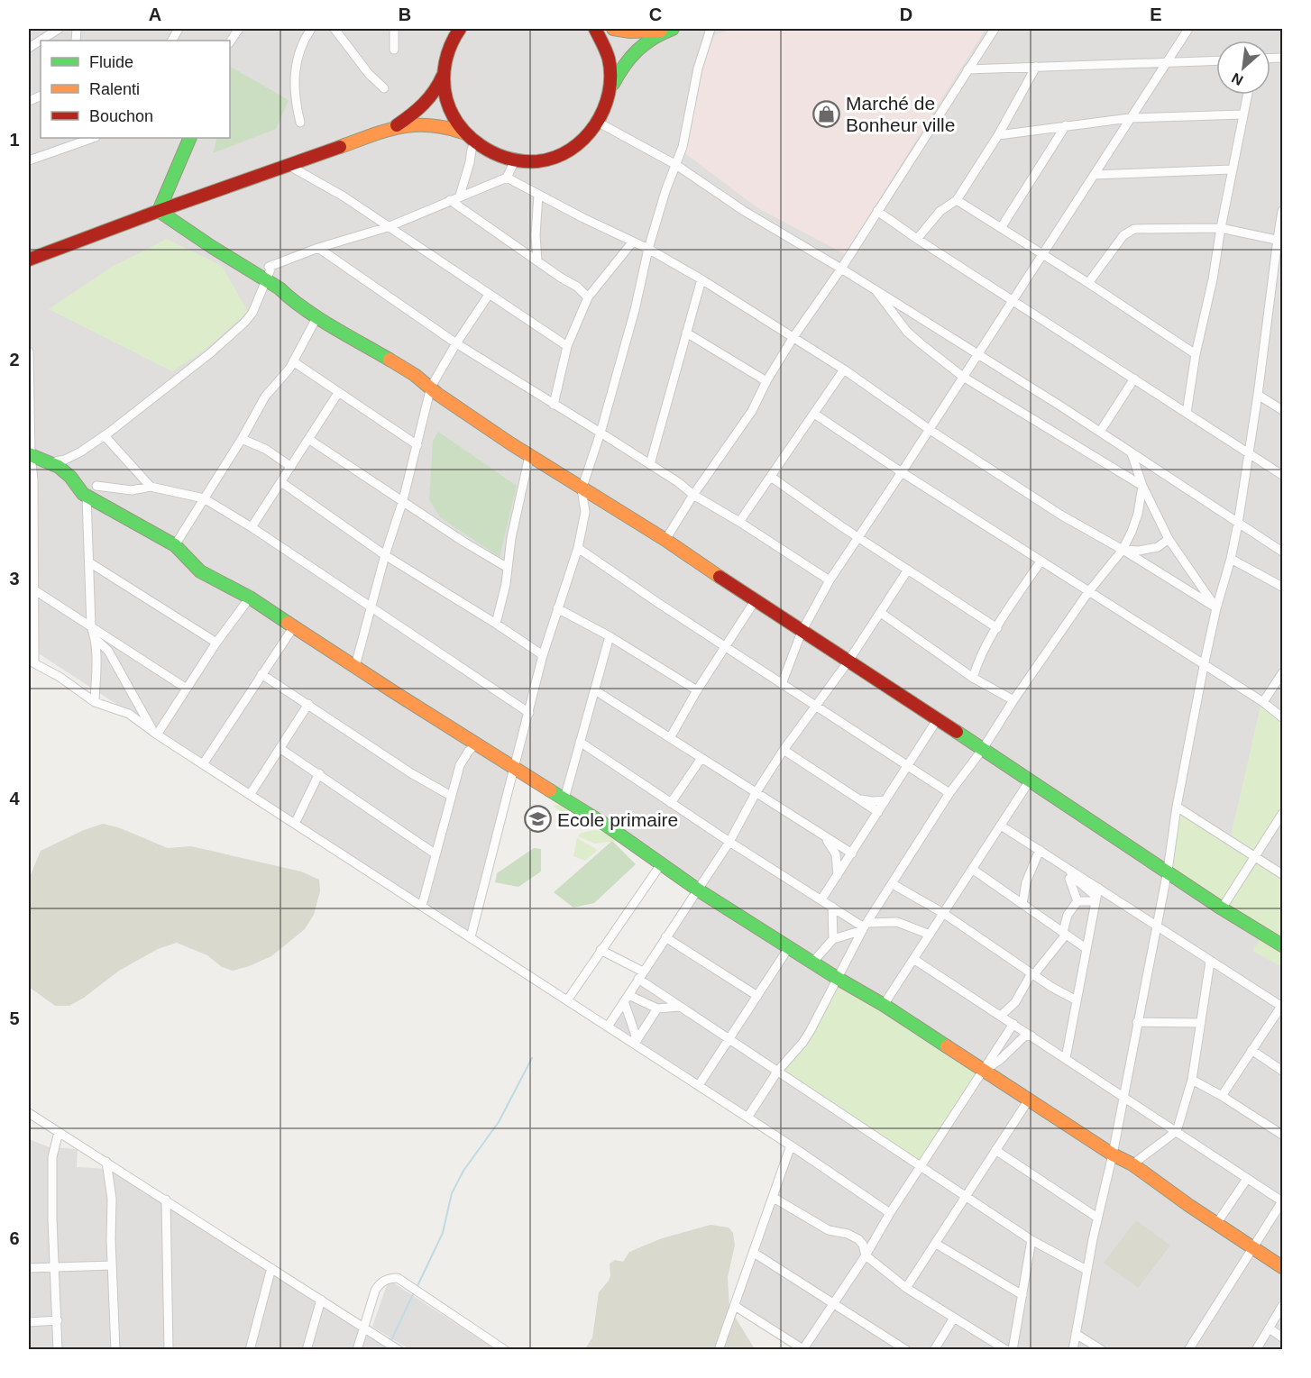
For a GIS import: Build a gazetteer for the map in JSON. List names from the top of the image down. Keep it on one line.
{"places":{"shop":["Marché de Bonheur ville"],"school or university":["Ecole primaire"]},"legend":["Fluide","Ralenti","Bouchon"],"north":"bottom left","grid":{"columns":["A","B","C","D","E"],"rows":["1","2","3","4","5","6"]}}
